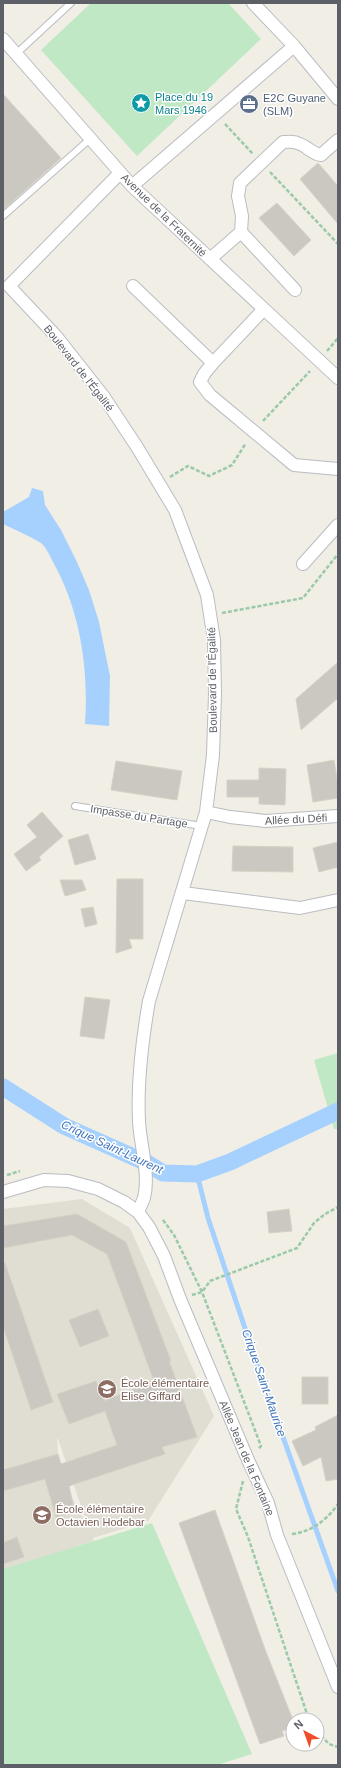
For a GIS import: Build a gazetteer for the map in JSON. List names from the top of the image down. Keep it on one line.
{"streets":{"street":["Avenue de la Fraternité","Boulevard de l'Égalité","Allée du Défi","Allée Jean de la Fontaine"],"lane":["Impasse du Partage"]},"crossings":[["Avenue de la Fraternité","Boulevard de l'Égalité"],["Boulevard de l'Égalité","Impasse du Partage"],["Boulevard de l'Égalité","Allée du Défi"],["Boulevard de l'Égalité","Allée Jean de la Fontaine"]],"water":["Crique Saint-Laurent","Crique Saint-Maurice"],"places":{"place":["Place du 19 Mars 1946"],"office":["E2C Guyane (SLM)"],"school or university":["École élémentaire Elise Giffard","École élémentaire Octavien Hodebar"]},"north":"top left"}
